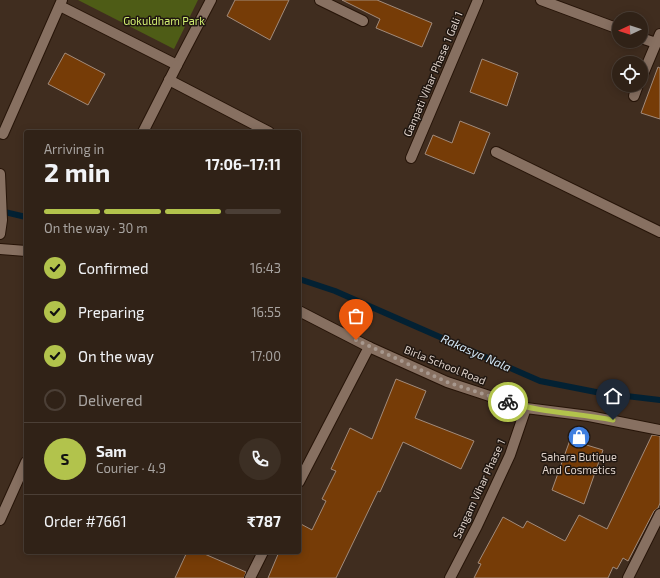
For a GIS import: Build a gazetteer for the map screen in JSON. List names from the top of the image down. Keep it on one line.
{"streets":{"street":["Ganpati Vihar Phase 1 Gali 1","Birla School Road","Sangam Vihar Phase 1"]},"crossings":[["Birla School Road","Sangam Vihar Phase 1"]],"water":["Rakasya Nala"],"parks":["Gokuldham Park"],"places":{"shop":["Sahara Butique And Cosmetics"]},"north":"left","page":{"heading":["2 min","Arriving in","17:06–17:11"],"panel":["Sam","Courier · 4.9","Order #7661","₹787"],"bar":"On the way · 30 m","list":[["Confirmed","16:43"],["Preparing","16:55"],["On the way","17:00"],"Delivered"],"round":"S"}}
